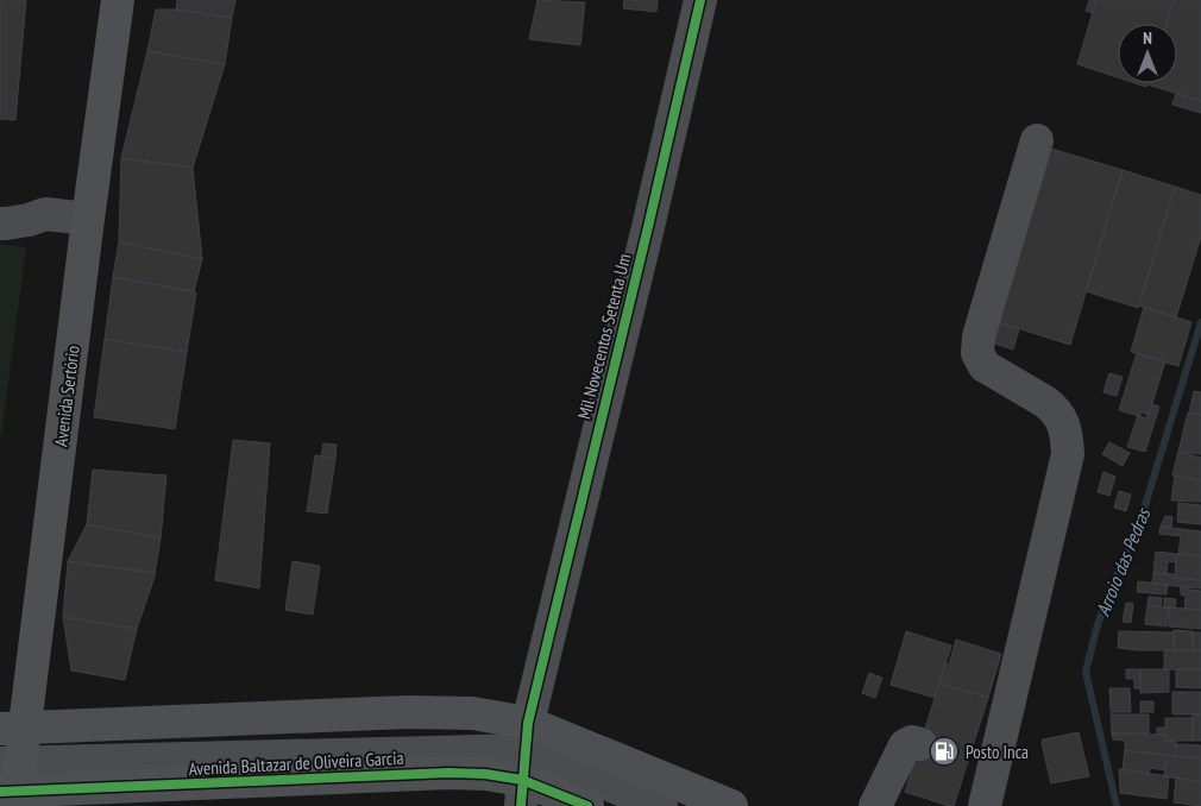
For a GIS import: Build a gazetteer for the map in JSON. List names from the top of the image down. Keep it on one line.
{"streets":{"main road":["Avenida Sertório"],"street":["Mil Novecentos Setenta Um"],"cycle path":["Avenida Baltazar de Oliveira Garcia"]},"water":["Arroio das Pedras"],"places":{"fuel station":["Posto Inca"]},"north":"top"}
